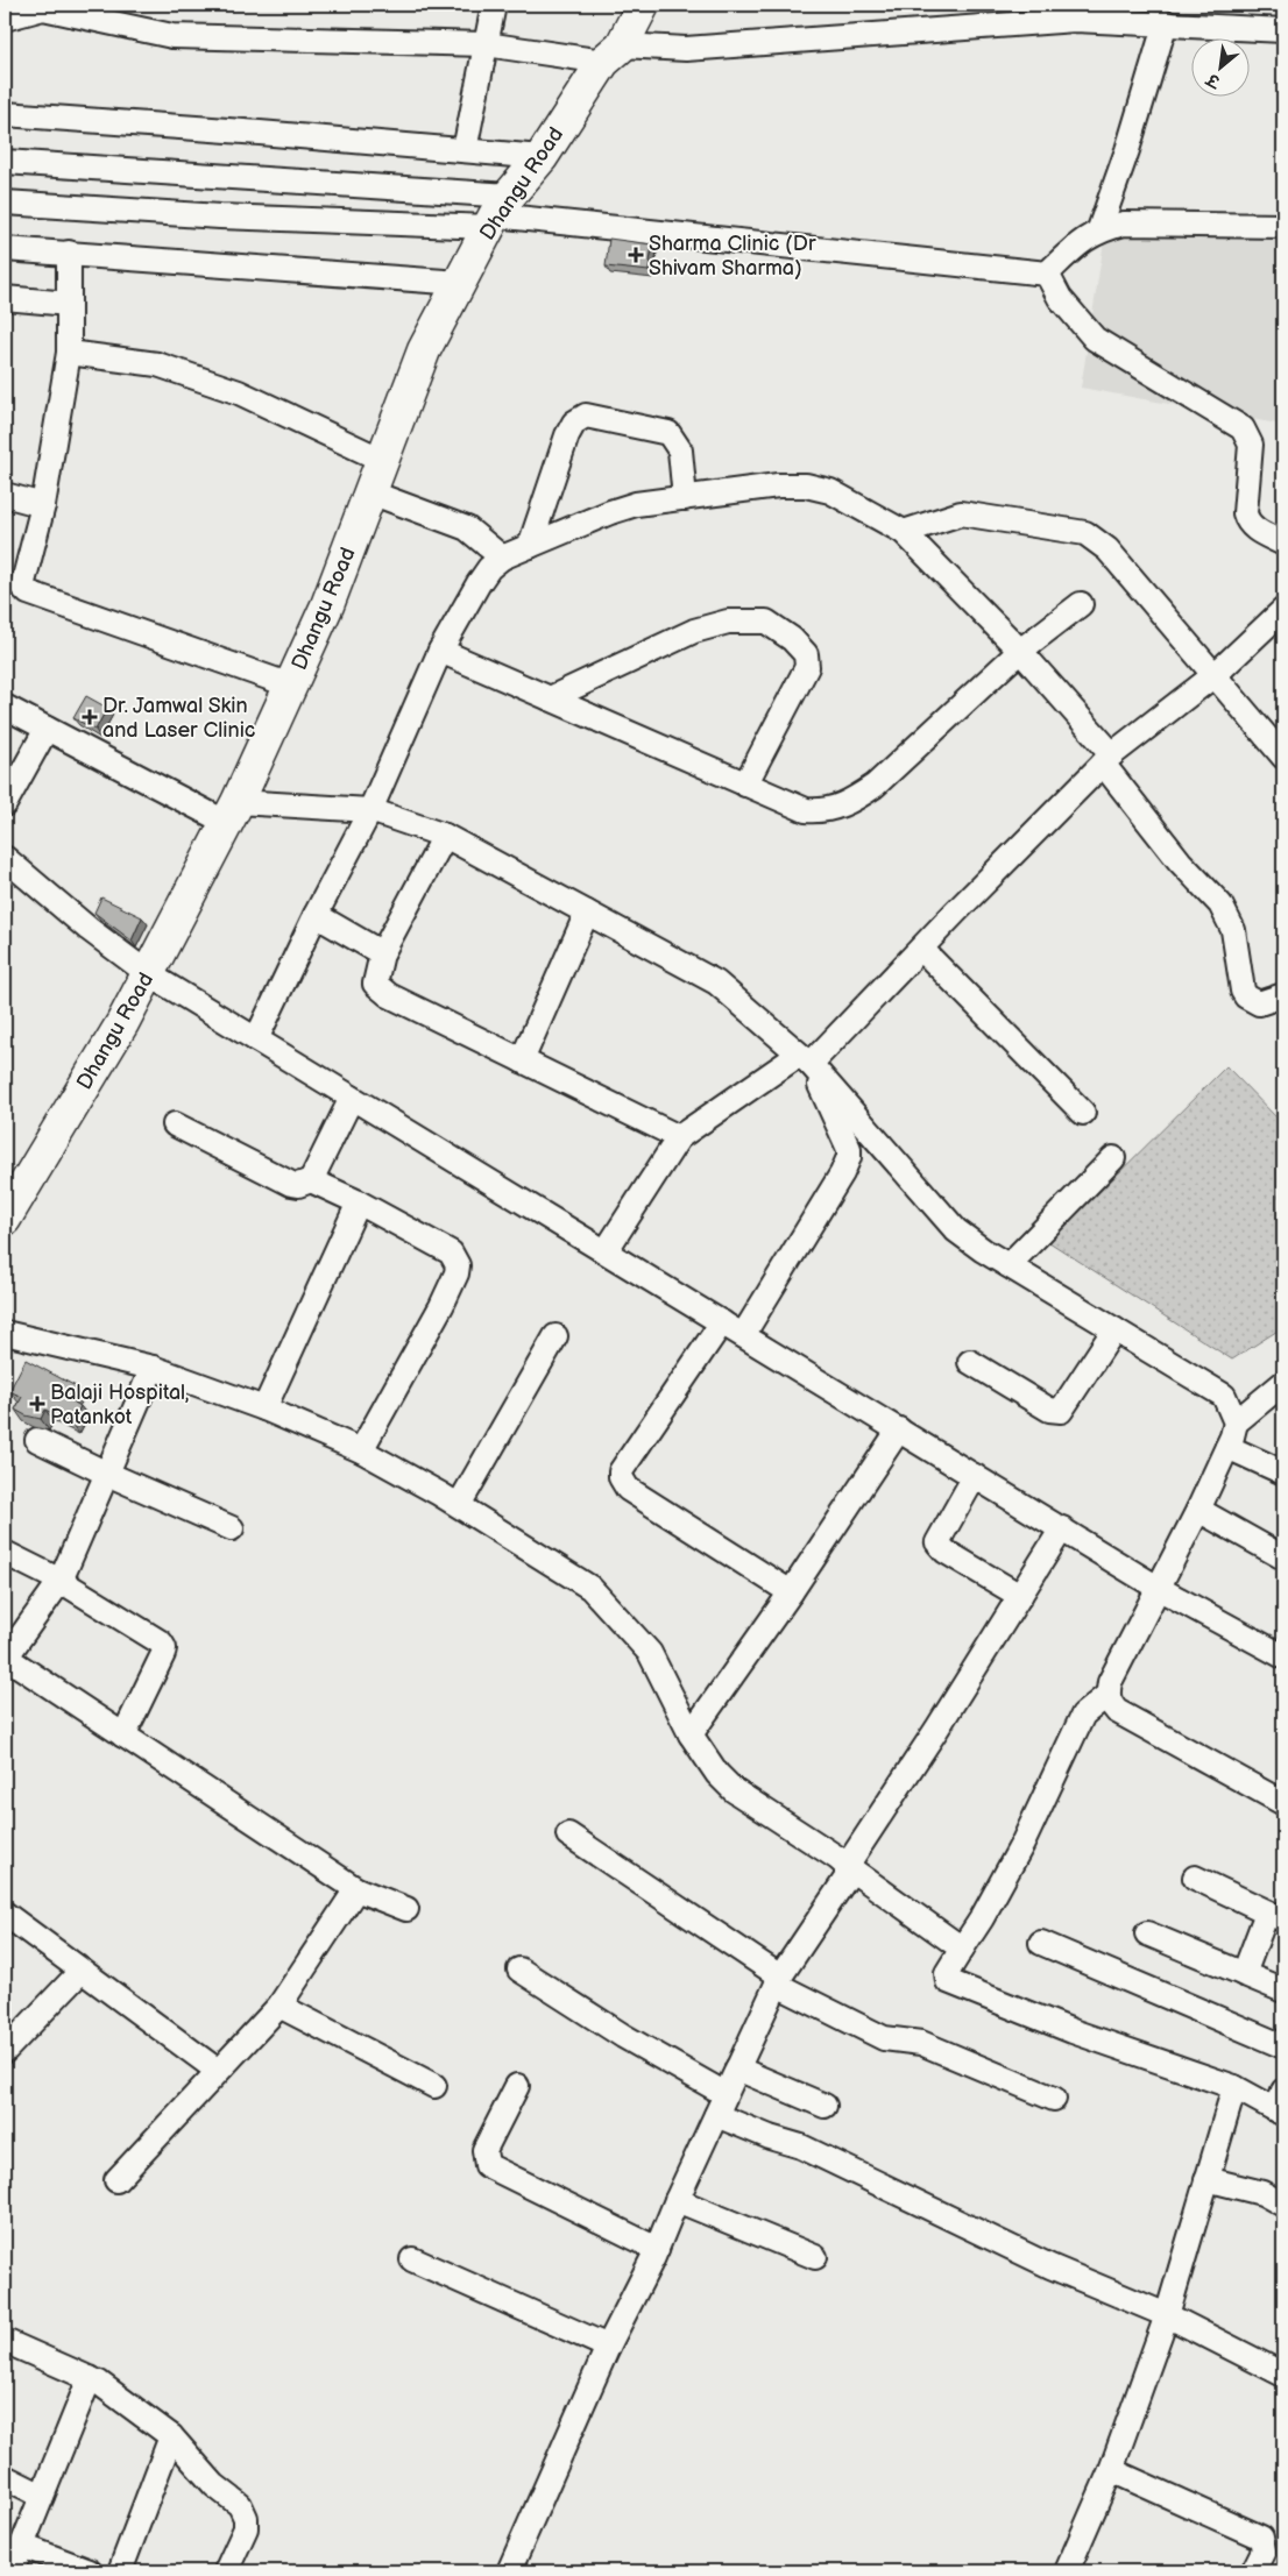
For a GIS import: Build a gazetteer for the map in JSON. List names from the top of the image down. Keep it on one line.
{"streets":{"street":["Dhangu Road"]},"places":{"health":["Sharma Clinic (Dr Shivam Sharma)","Dr. Jamwal Skin and Laser Clinic","Balaji Hospital, Patankot"]},"north":"bottom left"}
